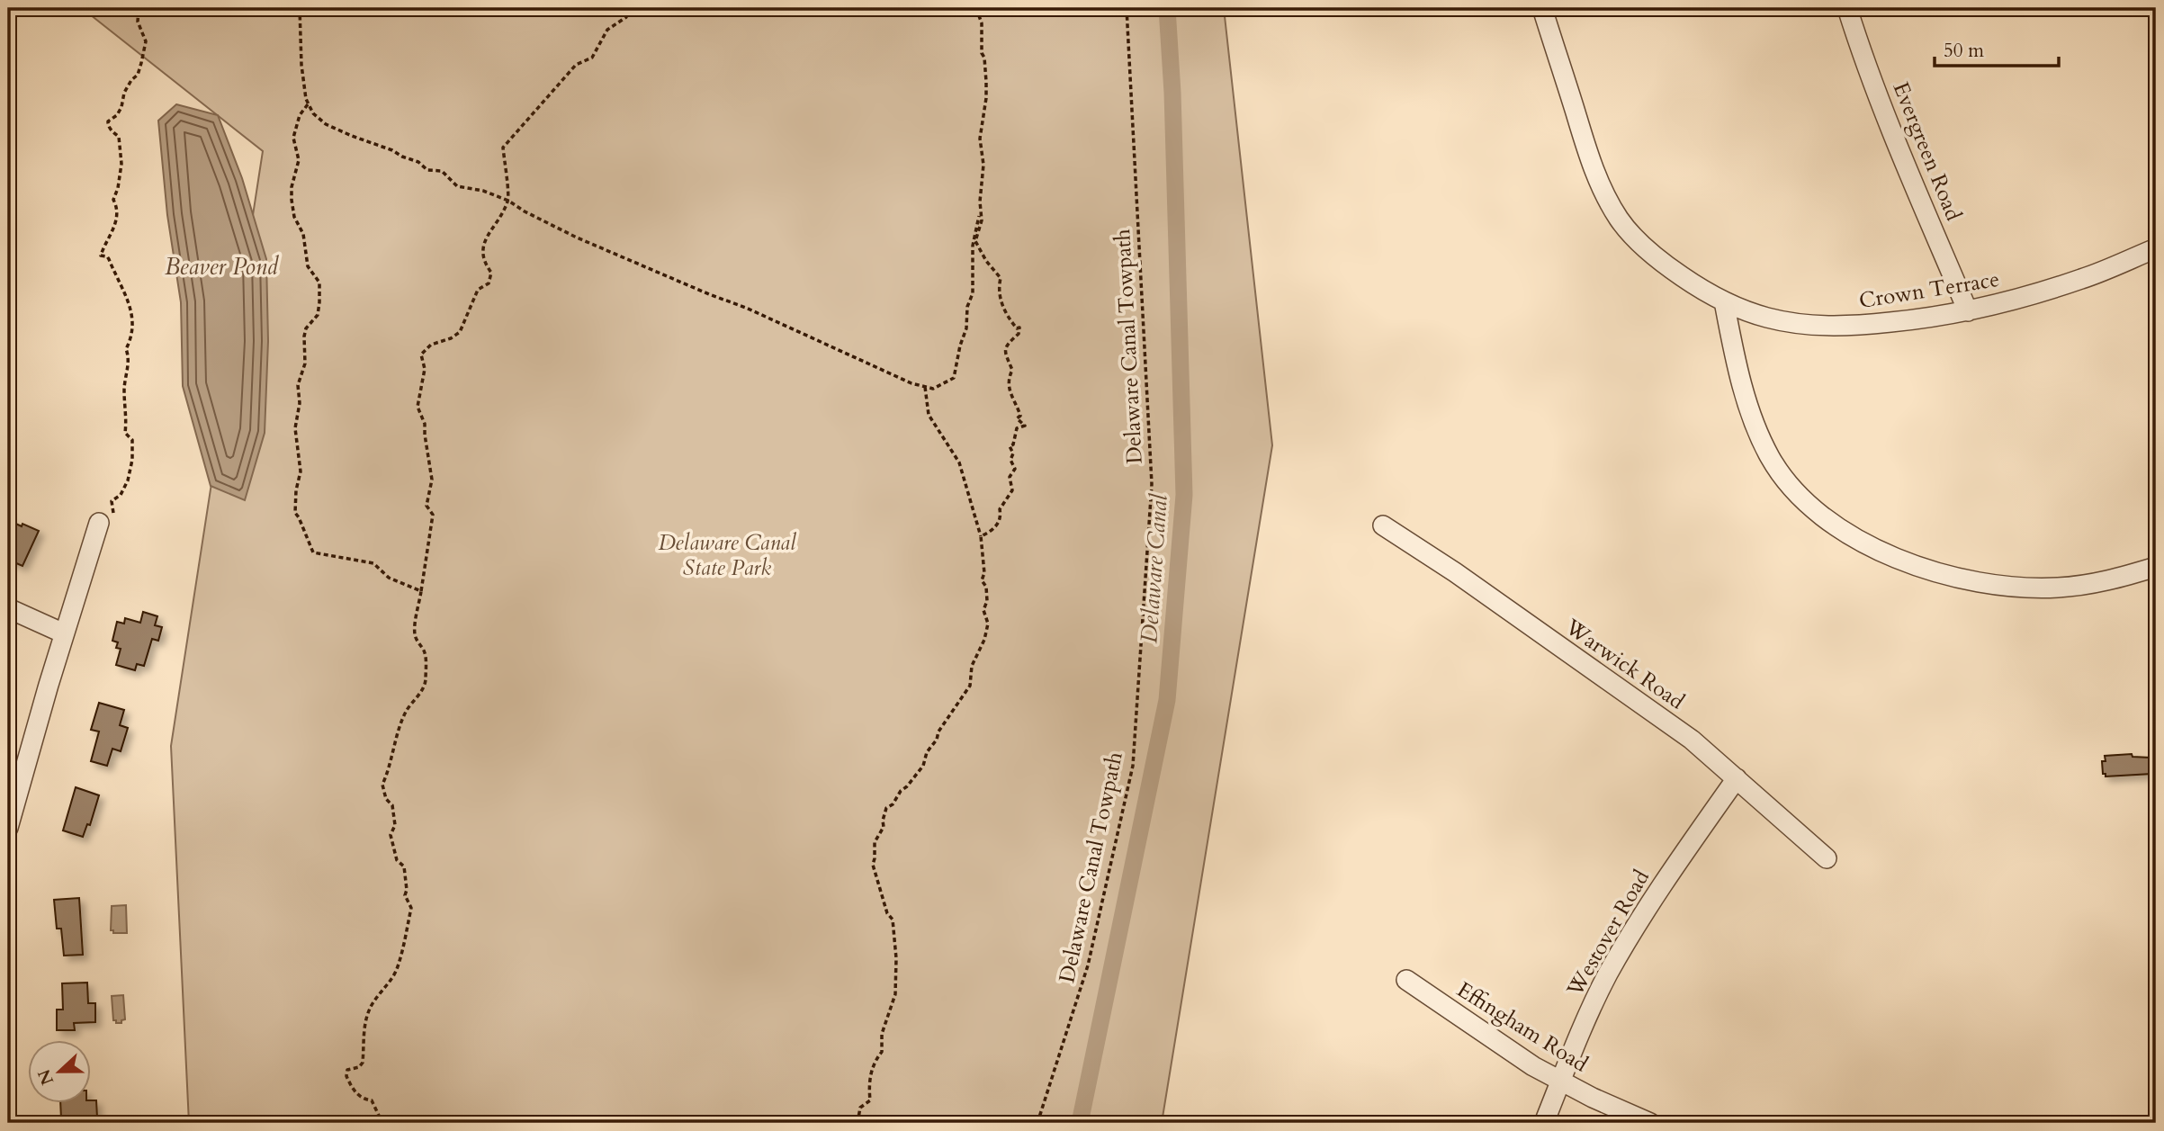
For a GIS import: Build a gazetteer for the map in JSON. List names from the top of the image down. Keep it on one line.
{"streets":{"street":["Evergreen Road","Crown Terrace","Warwick Road","Westover Road","Effingham Road"],"path":["Delaware Canal Towpath"]},"crossings":[["Evergreen Road","Crown Terrace"],["Warwick Road","Westover Road"],["Westover Road","Effingham Road"]],"water":["Beaver Pond","Delaware Canal"],"parks":["Delaware Canal State Park"],"scale_bar":"50 m","north":"left"}
